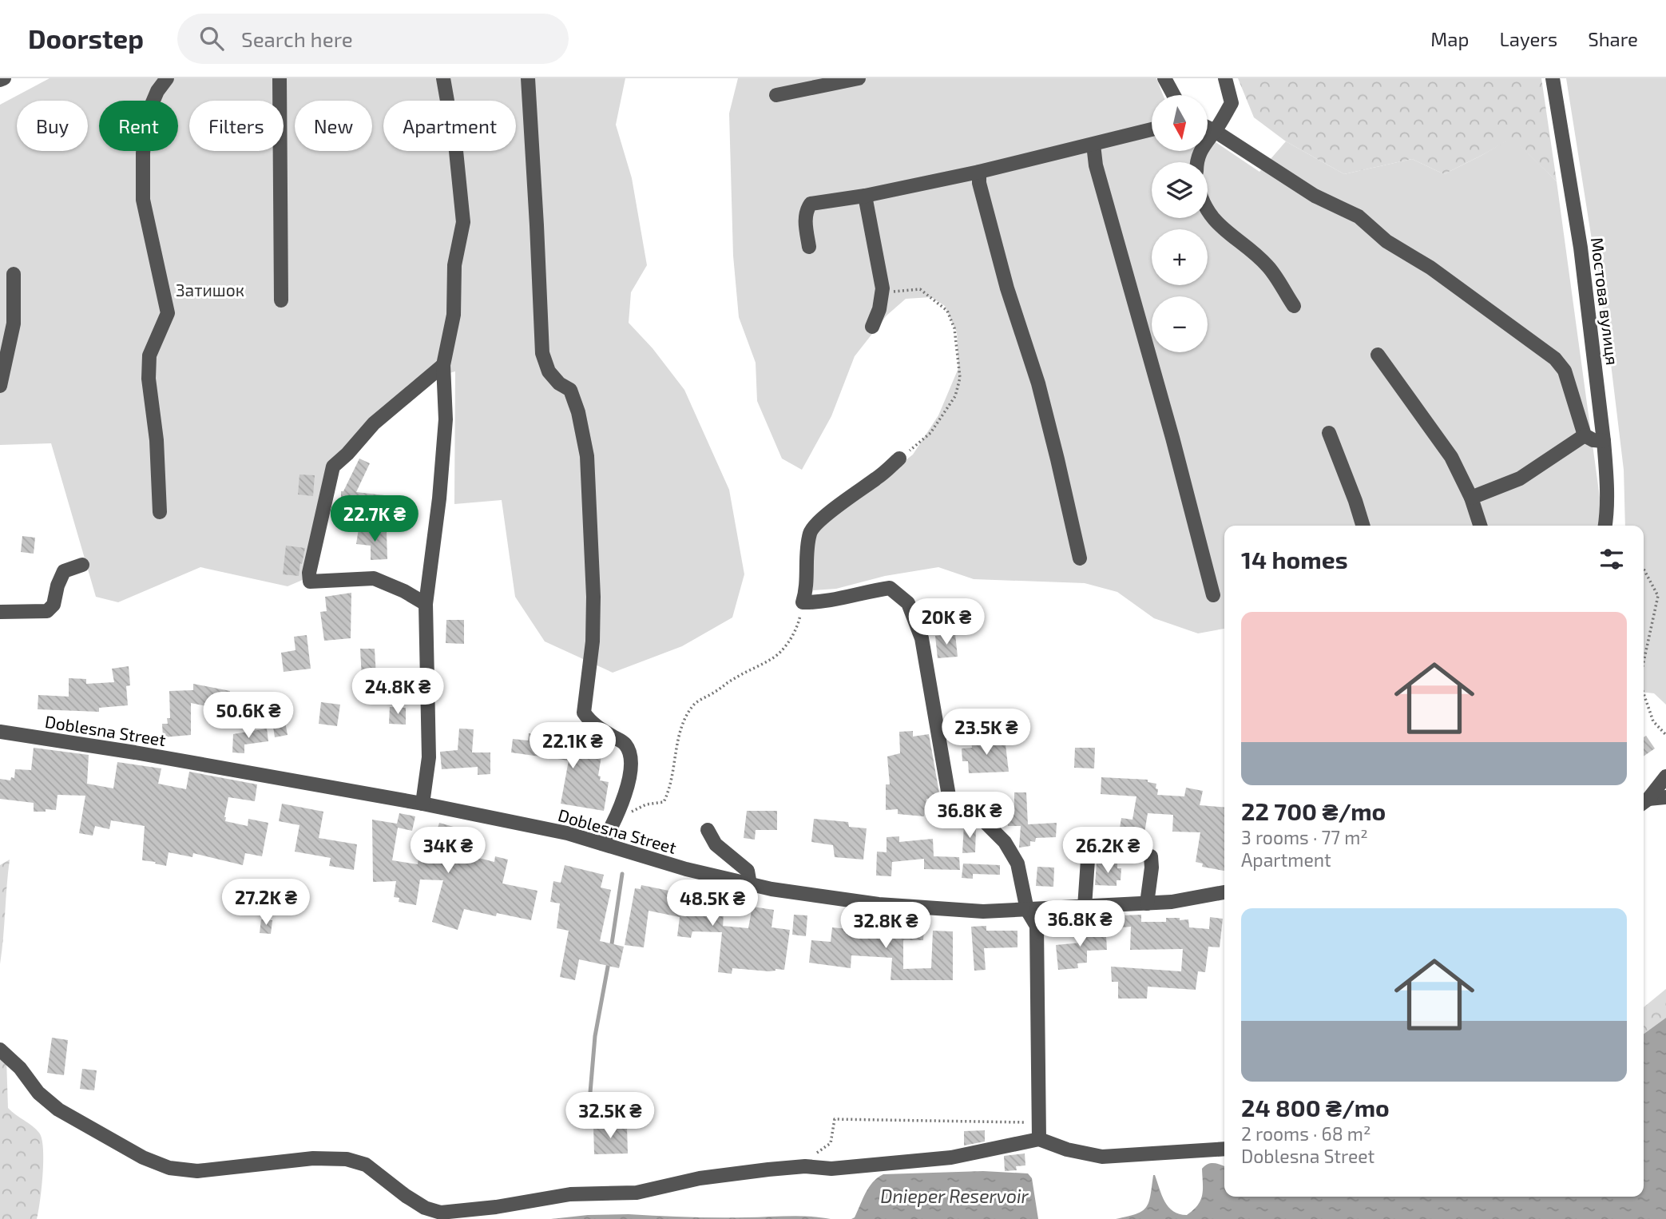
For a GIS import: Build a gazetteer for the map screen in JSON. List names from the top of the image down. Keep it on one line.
{"streets":{"street":["Мостова вулиця","Doblesna Street"]},"water":["Dnieper Reservoir"],"parks":["Затишок"],"north":"bottom","page":{"header":"Doorstep","search":"Search here","nav":["Map","Layers","Share"],"map_buttons":["+","−"],"chip":["Buy","Rent","Filters","New","Apartment"],"price":["22.7K ₴","20K ₴","24.8K ₴","50.6K ₴","23.5K ₴","22.1K ₴","36.8K ₴","34K ₴","26.2K ₴","27.2K ₴","48.5K ₴","36.8K ₴","32.8K ₴","32.5K ₴"],"heading":"14 homes","list":[{"name":"22 700 ₴/mo","note":"3 rooms · 77 m² · Apartment"},{"name":"24 800 ₴/mo","note":"2 rooms · 68 m² · Doblesna Street"}]}}
